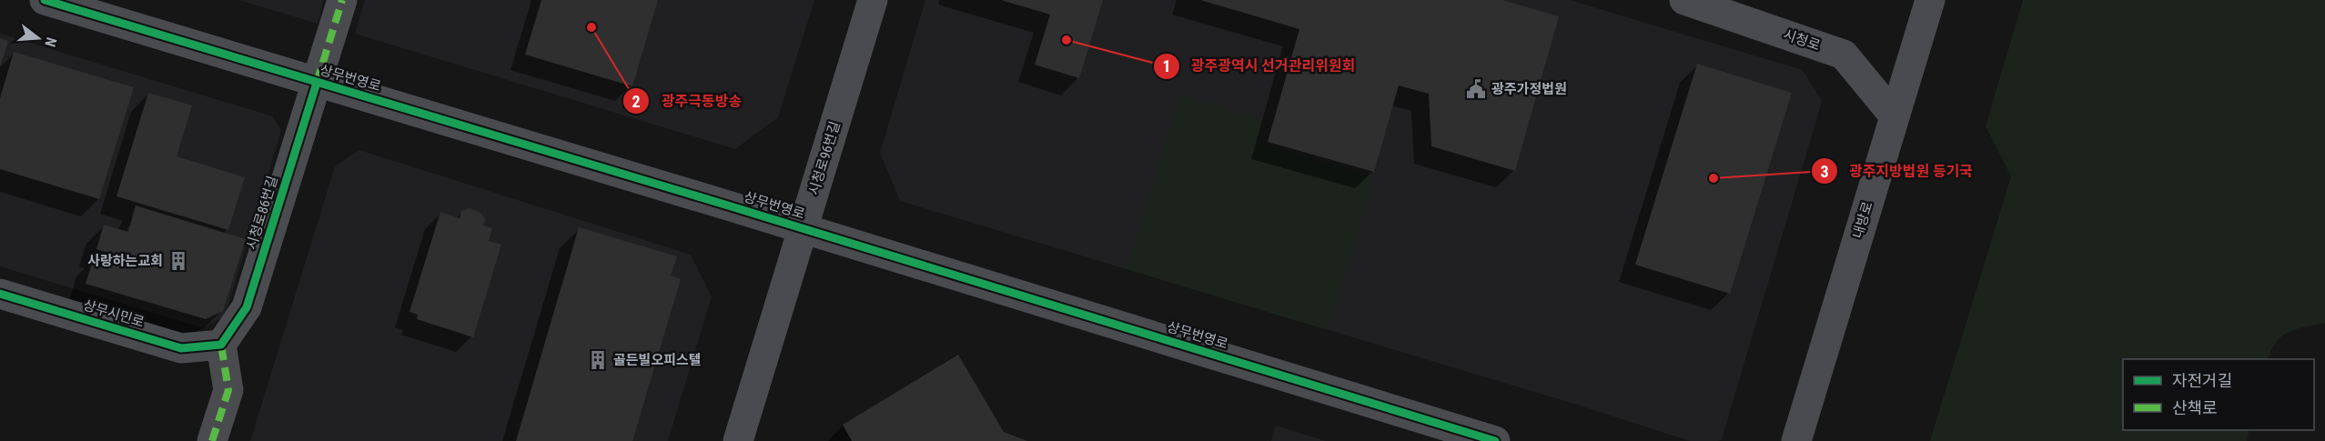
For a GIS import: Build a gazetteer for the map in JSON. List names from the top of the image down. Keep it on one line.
{"streets":{"street":["시청로","상무번영로","시청로96번길","시청로86번길","내방로","상무시민로"]},"crossings":[["시청로","내방로"],["상무번영로","시청로96번길"],["상무번영로","시청로86번길"],["시청로86번길","상무시민로"]],"places":{"other":["광주극동방송","광주광역시 선거관리위원회","광주지방법원 등기국"],"public building":["광주가정법원"],"building":["사랑하는교회","골든빌오피스텔"]},"legend":["자전거길","산책로"],"north":"right"}
